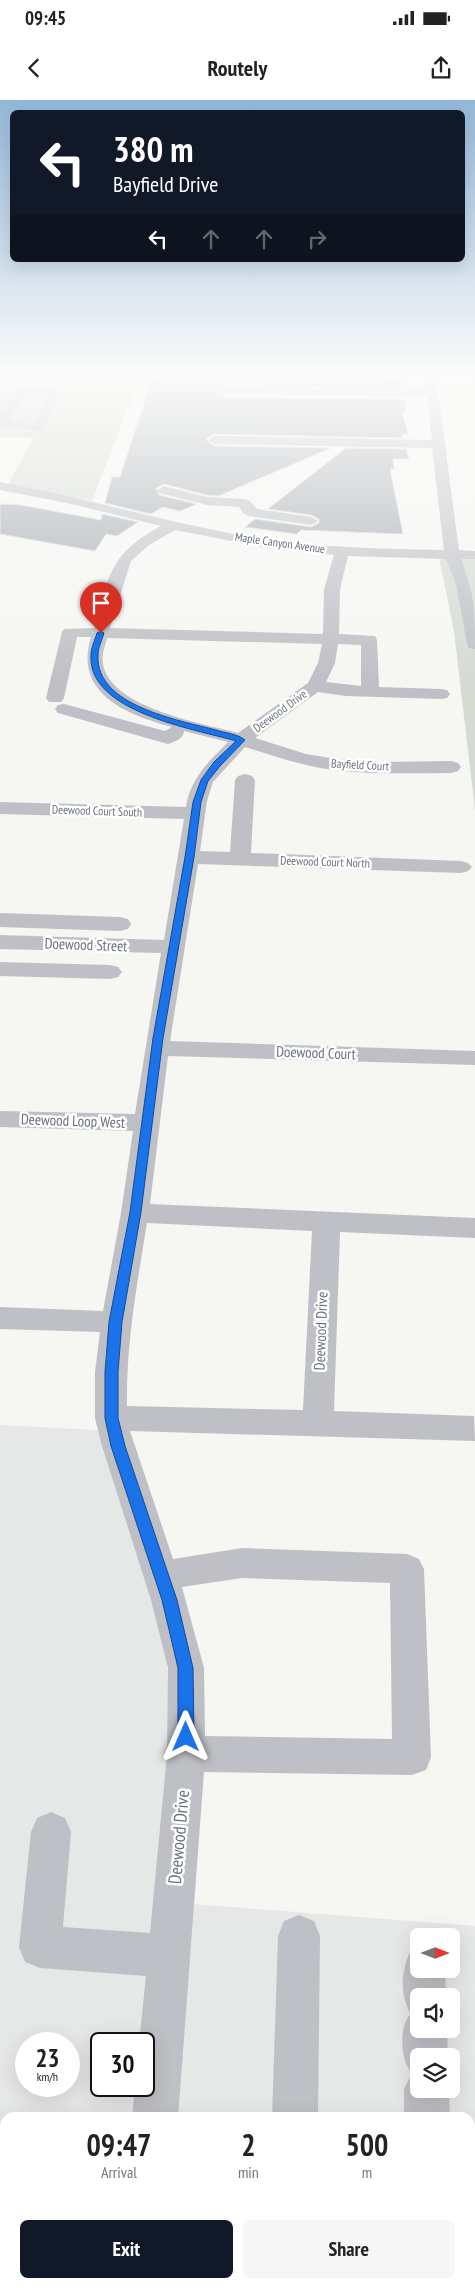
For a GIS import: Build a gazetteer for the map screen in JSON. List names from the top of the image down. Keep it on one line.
{"streets":{"street":["Maple Canyon Avenue","Deewood Drive","Bayfield Court","Deewood Court South","Deewood Court North","Doewood Street","Doewood Court","Deewood Loop West"]},"crossings":[["Maple Canyon Avenue","Deewood Drive"],["Maple Canyon Avenue","Bayfield Court"],["Deewood Drive","Bayfield Court"],["Deewood Drive","Deewood Court South"],["Deewood Drive","Deewood Court North"],["Deewood Drive","Doewood Street"],["Deewood Drive","Doewood Court"],["Deewood Drive","Deewood Loop West"]],"north":"right","page":{"status":"09:45","header":"Routely","turn":["380 m","Bayfield Drive"],"speed":"23 km/h","limit":"30","eta":["09:47","Arrival","2","min","500","m"],"buttons":["Exit","Share"]}}
